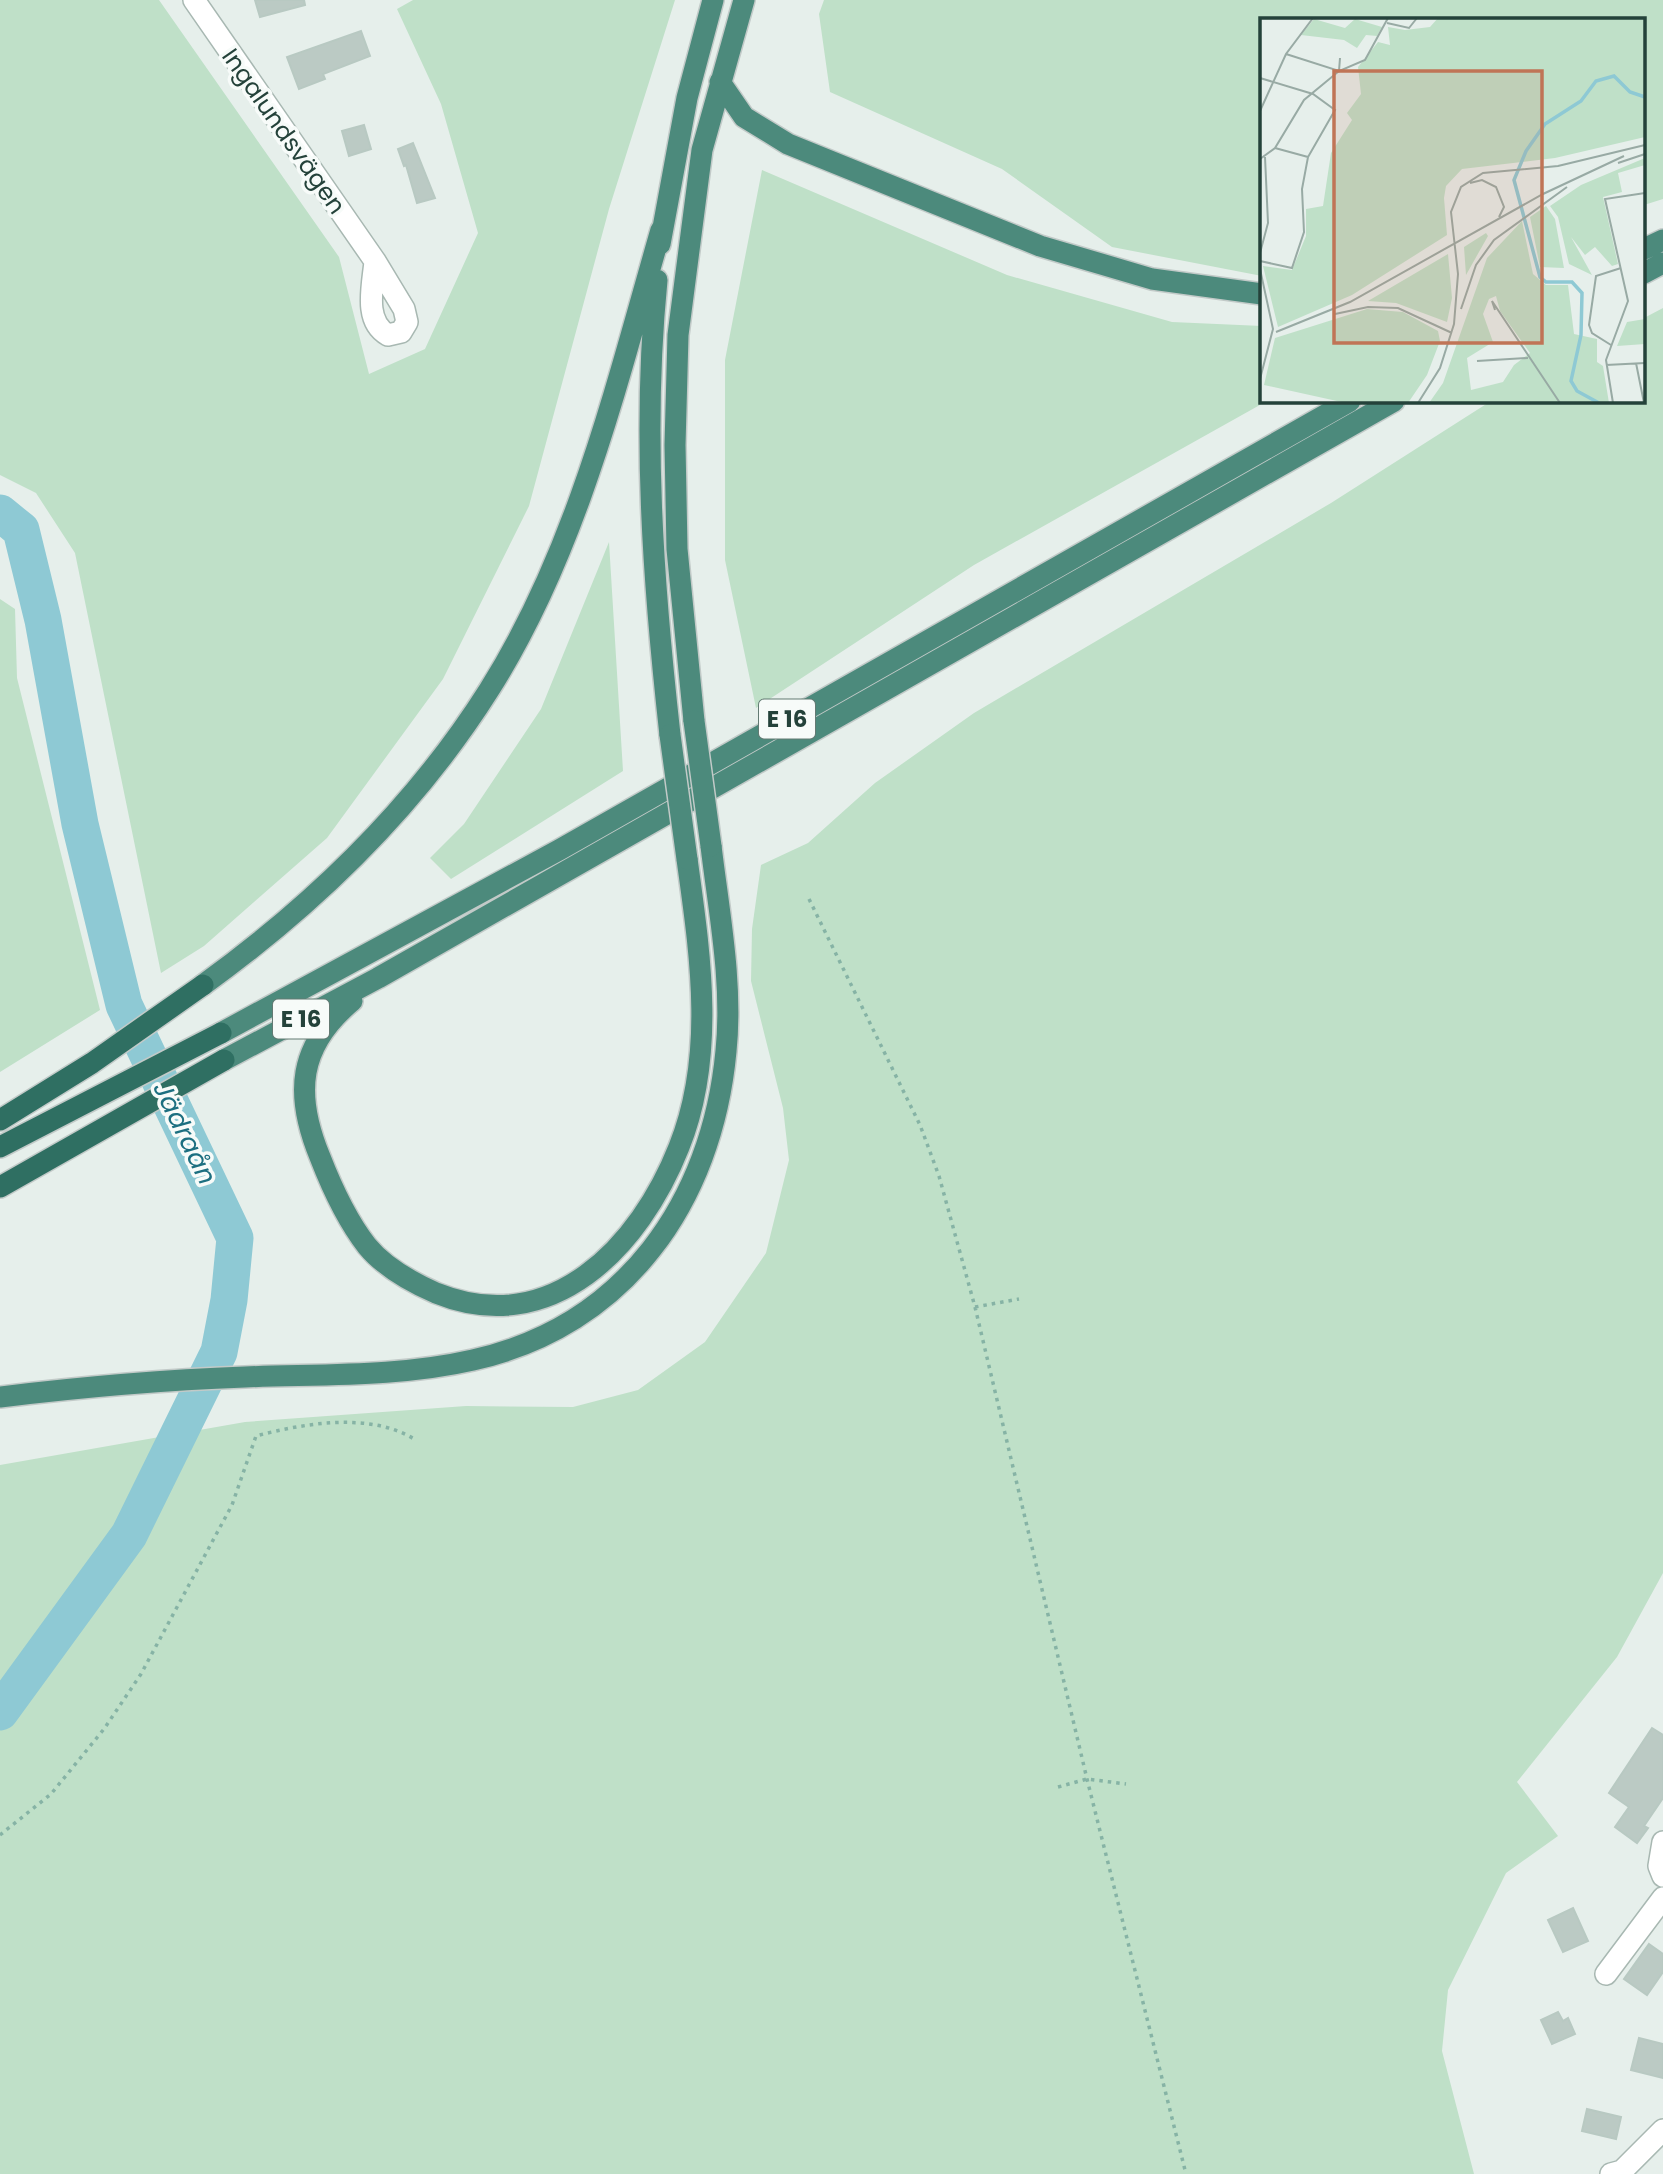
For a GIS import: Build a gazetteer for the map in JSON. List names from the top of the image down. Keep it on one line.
{"streets":{"highway":["E 16"],"street":["Ingalundsvägen"]},"water":["Jädraån"]}
